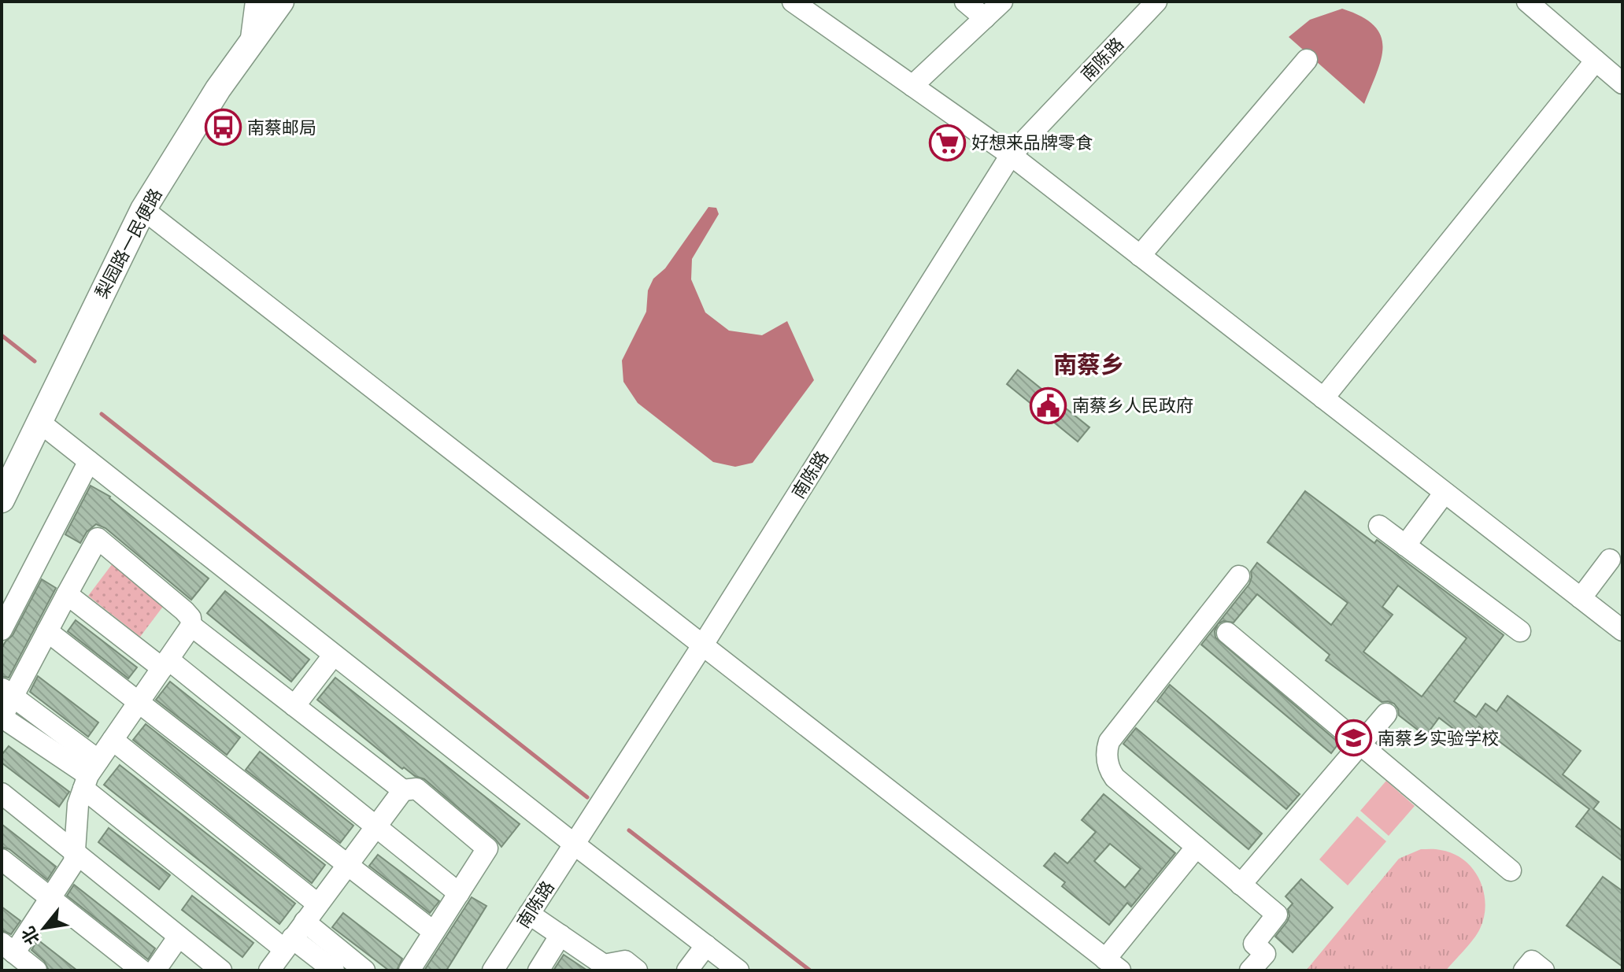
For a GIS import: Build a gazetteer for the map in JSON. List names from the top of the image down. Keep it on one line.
{"streets":{"main road":["梨园路一民便路"],"street":["南陈路"]},"districts":["南蔡乡"],"places":{"bus stop":["南蔡邮局"],"supermarket":["好想来品牌零食"],"public building":["南蔡乡人民政府"],"school or university":["南蔡乡实验学校"]},"north":"bottom left"}
